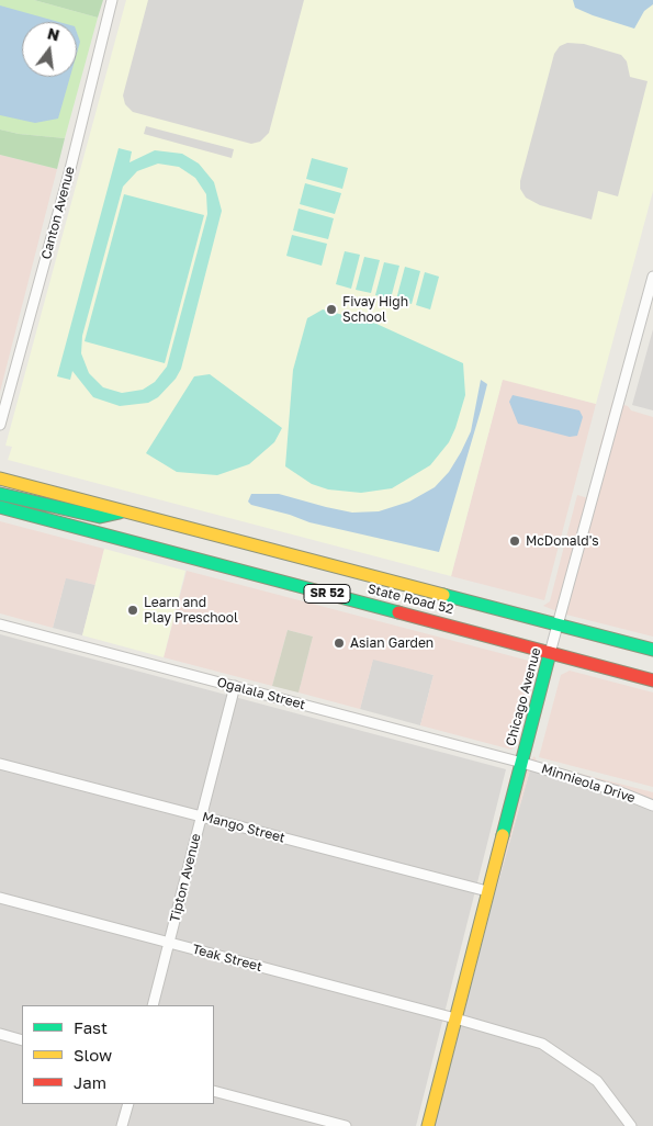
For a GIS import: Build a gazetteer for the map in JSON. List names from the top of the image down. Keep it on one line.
{"streets":{"main road":["SR 52","State Road 52","Chicago Avenue"],"street":["Canton Avenue","Ogalala Street","Minnieola Drive","Mango Street","Tipton Avenue","Teak Street"]},"crossings":[["State Road 52","Chicago Avenue"],["Ogalala Street","Chicago Avenue"],["Ogalala Street","Minnieola Drive"],["Ogalala Street","Tipton Avenue"],["Chicago Avenue","Minnieola Drive"],["Chicago Avenue","Mango Street"],["Chicago Avenue","Teak Street"],["Mango Street","Tipton Avenue"],["Tipton Avenue","Teak Street"]],"places":["Fivay High School","McDonald's","Learn and Play Preschool","Asian Garden"],"legend":["Fast","Slow","Jam"],"north":"top"}
